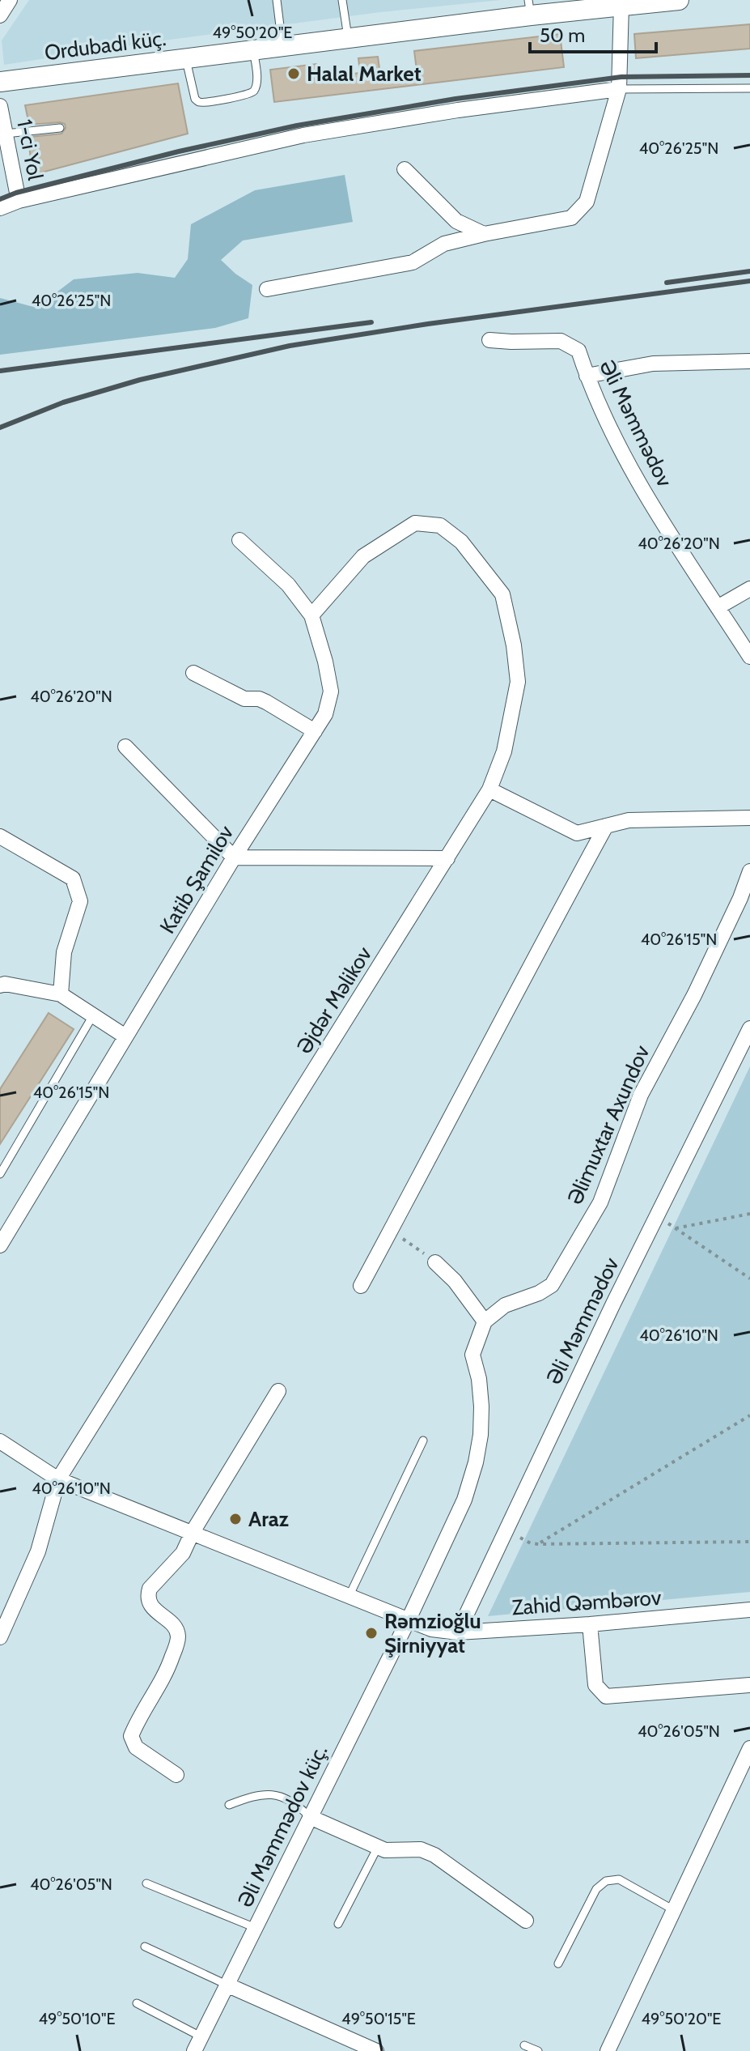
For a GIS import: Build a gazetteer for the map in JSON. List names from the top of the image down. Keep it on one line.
{"streets":{"main road":["Ordubadi küç."],"street":["1-ci Yol","Əli Məmmədov","Katib Şamilov","Əjdər Məlikov","Əlimuxtar Axundov","Zahid Qəmbərov","Əli Məmmədov küç."]},"crossings":[["Əli Məmmədov","Zahid Qəmbərov"],["Katib Şamilov","Əjdər Məlikov"],["Əjdər Məlikov","Zahid Qəmbərov"],["Zahid Qəmbərov","Əli Məmmədov küç."]],"places":["Halal Market","Araz","Rəmzioğlu Şirniyyat"],"scale_bar":"50 m","coordinates":["49°50'20\"E","40°26'25\"N","40°26'20\"N","40°26'15\"N","40°26'10\"N","40°26'05\"N","49°50'10\"E","49°50'15\"E"]}
